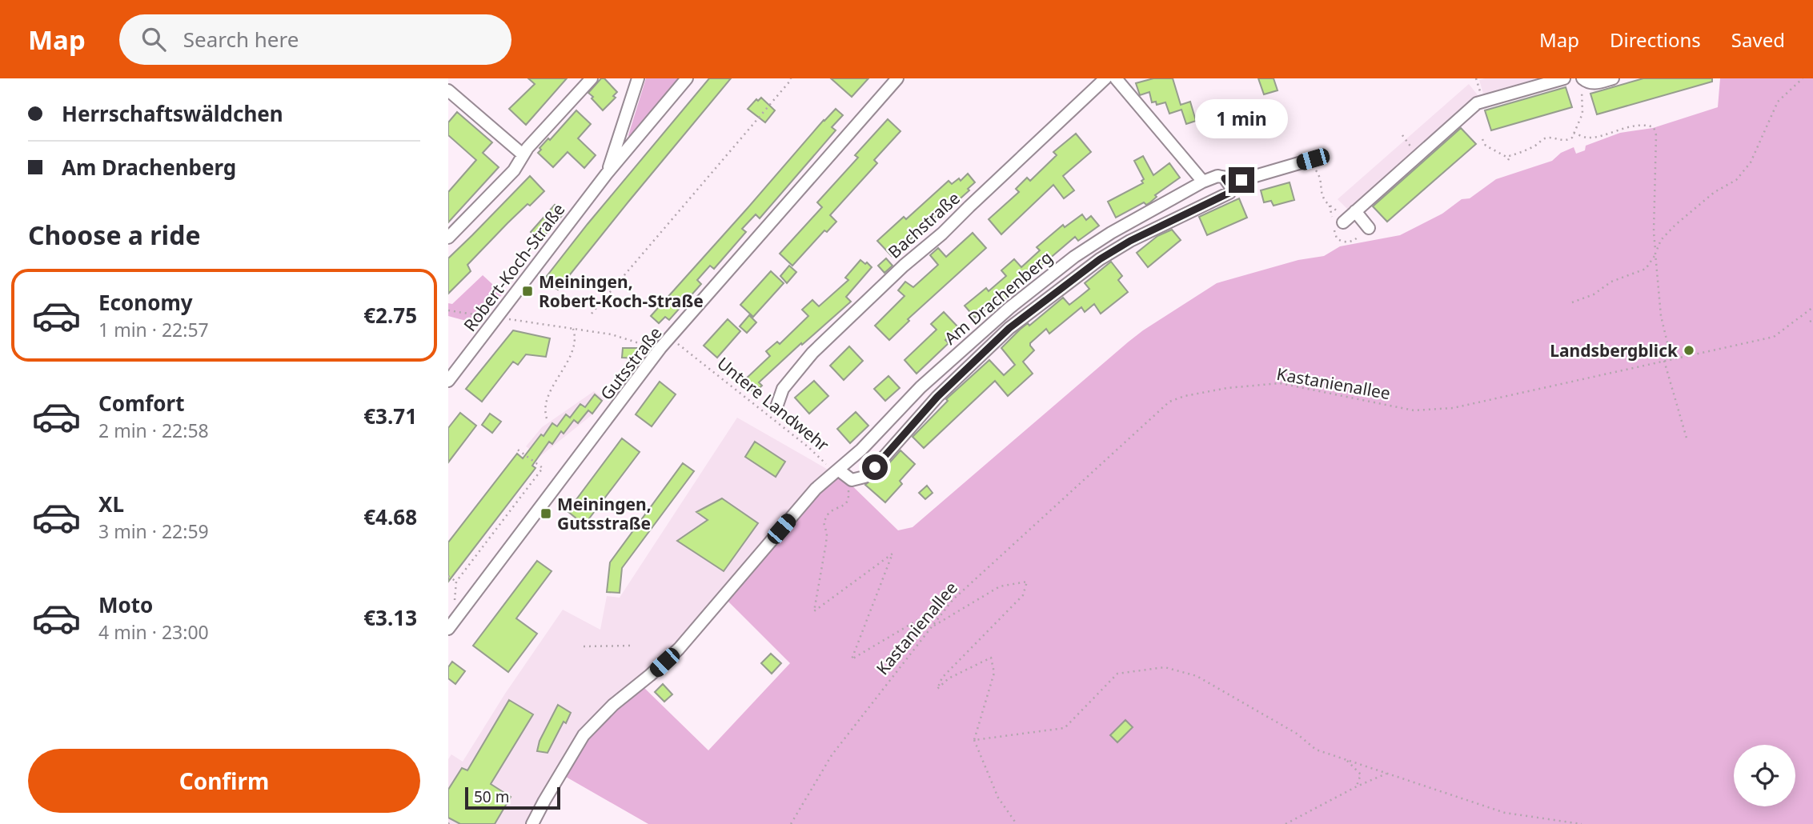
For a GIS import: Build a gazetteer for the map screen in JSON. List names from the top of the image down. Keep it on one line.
{"streets":{"street":["Bachstraße","Robert-Koch-Straße","Am Drachenberg","Gutsstraße"],"path":["Kastanienallee","Untere Landwehr"]},"crossings":[["Am Drachenberg","Untere Landwehr"],["Kastanienallee","Untere Landwehr"]],"places":{"transit":["Meiningen, Robert-Koch-Straße","Meiningen, Gutsstraße"],"other":["Landsbergblick"]},"scale_bar":"50 m","page":{"header":"Map","search":"Search here","nav":["Map","Directions","Saved"],"banner":["Herrschaftswäldchen","Am Drachenberg"],"bubble":"1 min","heading":"Choose a ride","list":[{"name":"Economy","note":"1 min · 22:57","value":"€2.75"},{"name":"Comfort","note":"2 min · 22:58","value":"€3.71"},{"name":"XL","note":"3 min · 22:59","value":"€4.68"},{"name":"Moto","note":"4 min · 23:00","value":"€3.13"}],"buttons":"Confirm","scale":"50 m"}}
